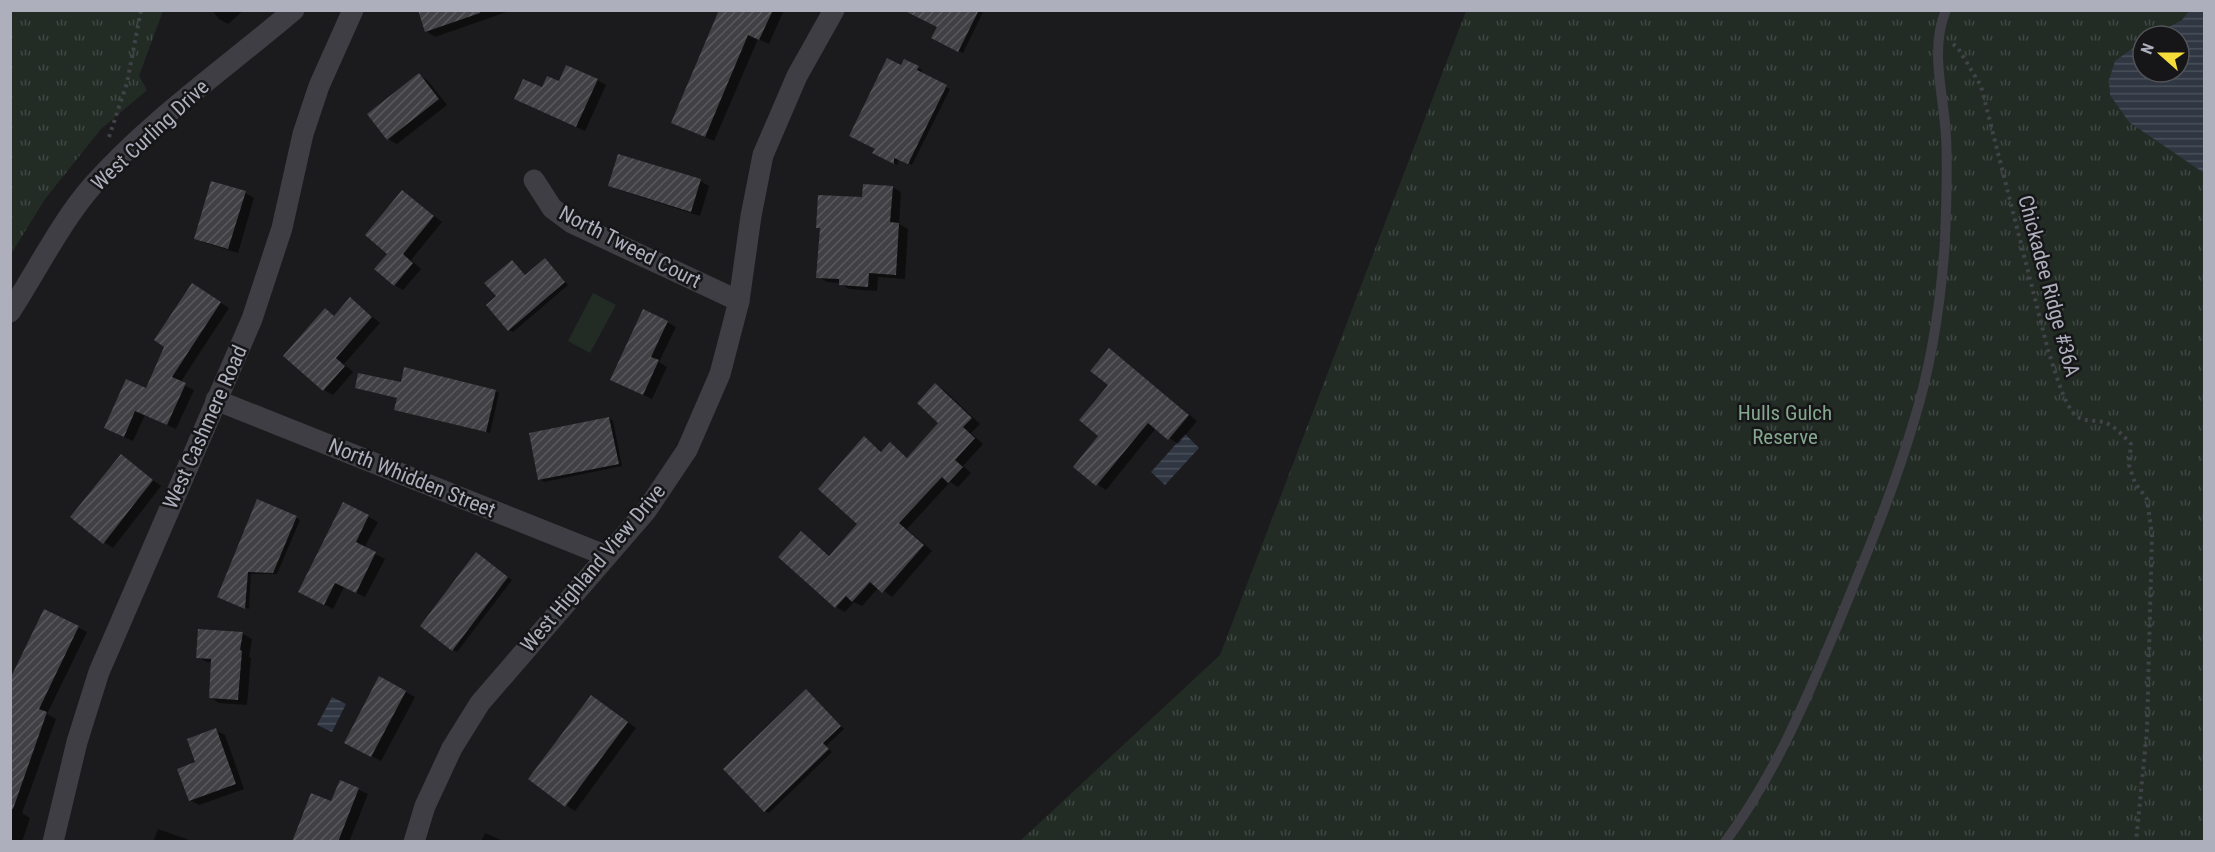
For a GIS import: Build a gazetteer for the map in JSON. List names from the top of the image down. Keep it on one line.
{"streets":{"street":["West Curling Drive","North Tweed Court","West Cashmere Road","North Whidden Street","West Highland View Drive"],"path":["Chickadee Ridge #36A"]},"crossings":[["North Tweed Court","West Highland View Drive"],["West Cashmere Road","North Whidden Street"],["North Whidden Street","West Highland View Drive"]],"parks":["Hulls Gulch Reserve"],"north":"left"}
